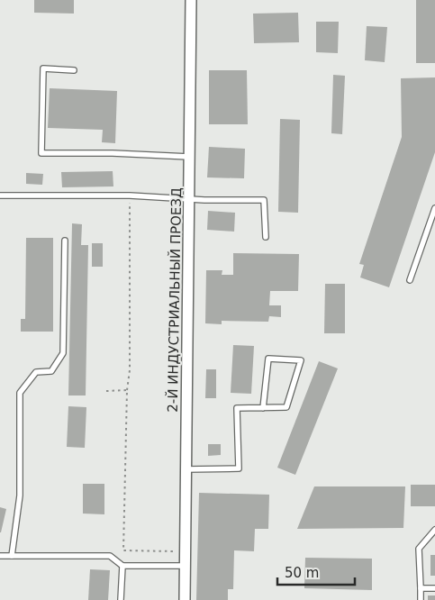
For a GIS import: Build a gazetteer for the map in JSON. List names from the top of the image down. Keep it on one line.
{"streets":{"street":["2-Й ИНДУСТРИАЛЬНЫЙ ПРОЕЗД"]},"scale_bar":"50 m"}
